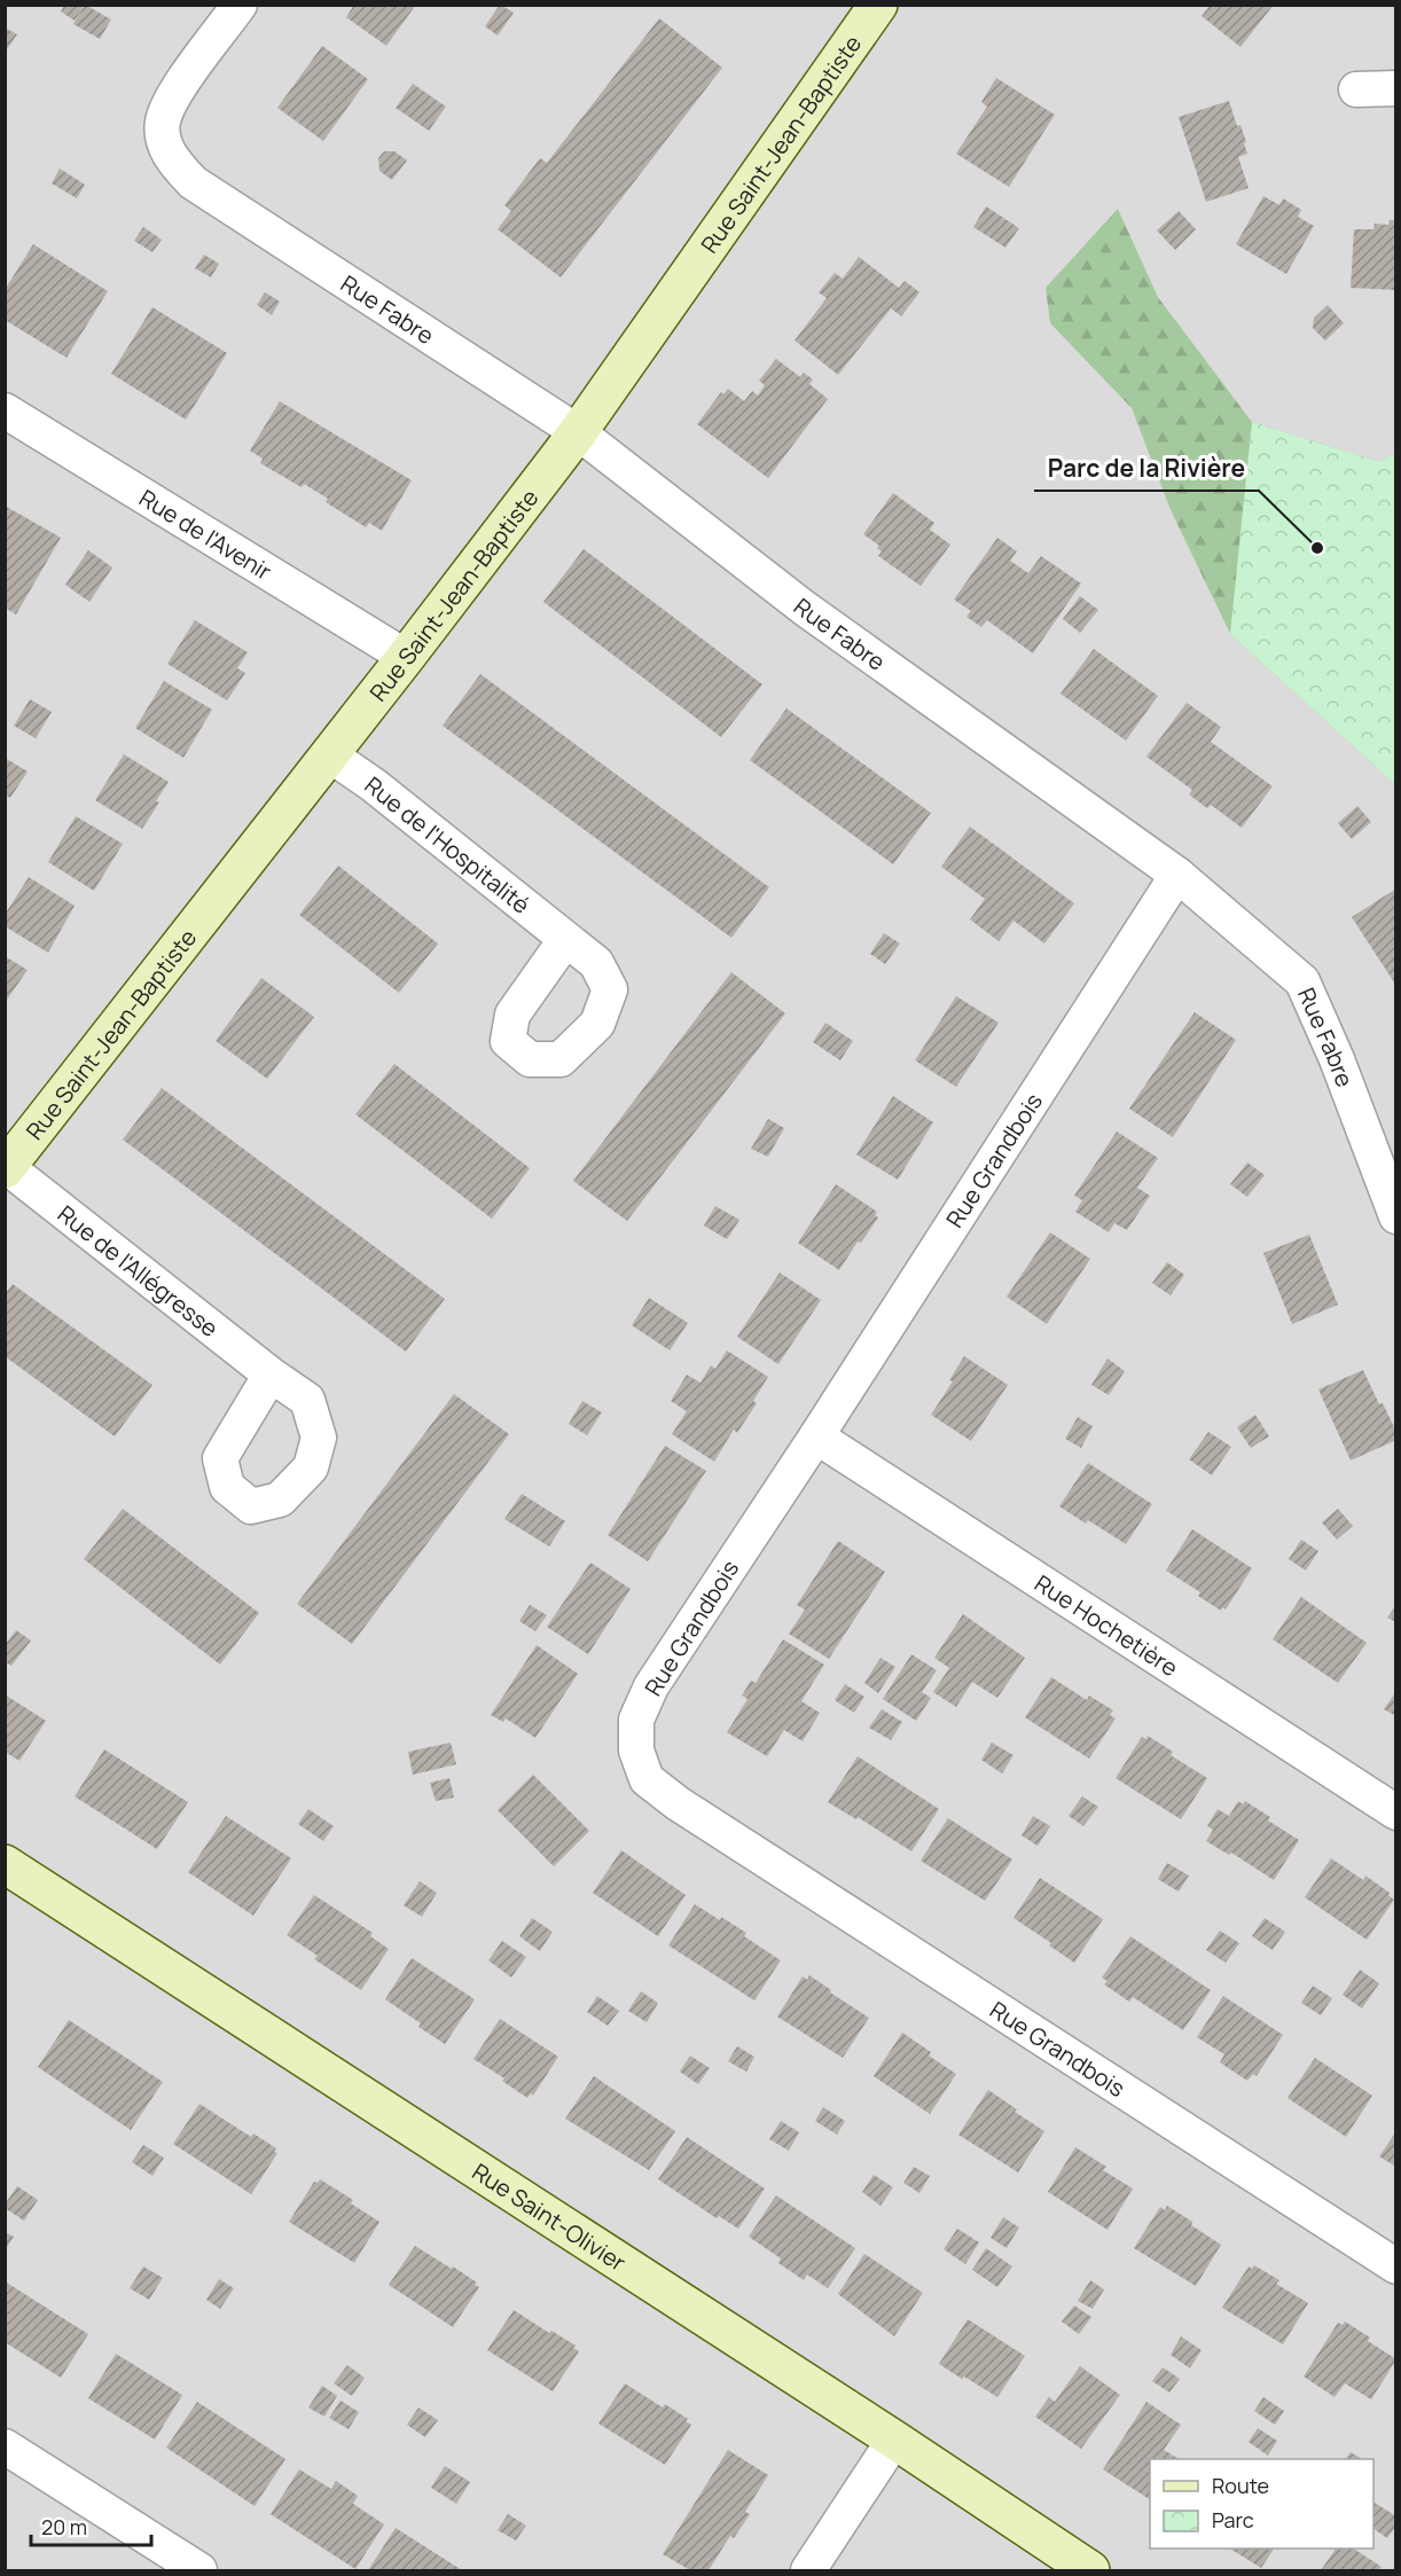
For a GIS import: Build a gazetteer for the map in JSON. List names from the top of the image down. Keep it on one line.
{"streets":{"street":["Rue Saint-Jean-Baptiste","Rue Fabre","Rue de l'Avenir","Rue de l'Hospitalité","Rue Grandbois","Rue de l'Allégresse","Rue Hochetière","Rue Saint-Olivier"]},"crossings":[["Rue Saint-Jean-Baptiste","Rue Fabre"],["Rue Saint-Jean-Baptiste","Rue de l'Avenir"],["Rue Saint-Jean-Baptiste","Rue de l'Hospitalité"],["Rue Saint-Jean-Baptiste","Rue de l'Allégresse"],["Rue Fabre","Rue Grandbois"],["Rue Grandbois","Rue Hochetière"]],"places":["Parc de la Rivière"],"legend":["Route","Parc"],"scale_bar":"20 m"}
